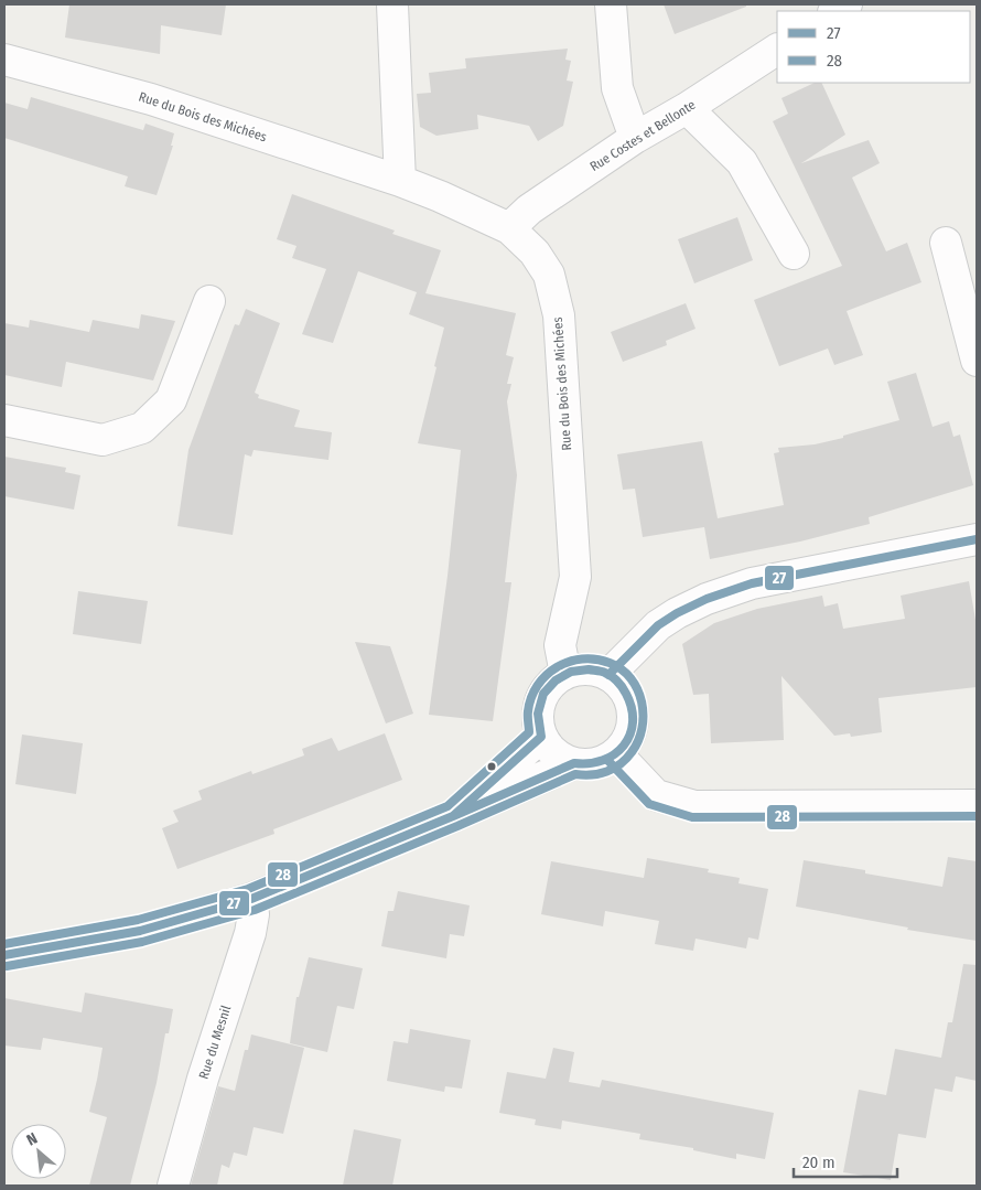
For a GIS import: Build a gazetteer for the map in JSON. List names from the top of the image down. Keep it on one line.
{"streets":{"street":["Rue du Bois des Michées","Rue Costes et Bellonte","Rue du Mesnil"]},"crossings":[["Rue du Bois des Michées","Rue Costes et Bellonte"]],"lines":["transit line 27","transit line 28"],"legend":["27","28"],"scale_bar":"20 m","north":"top left"}
